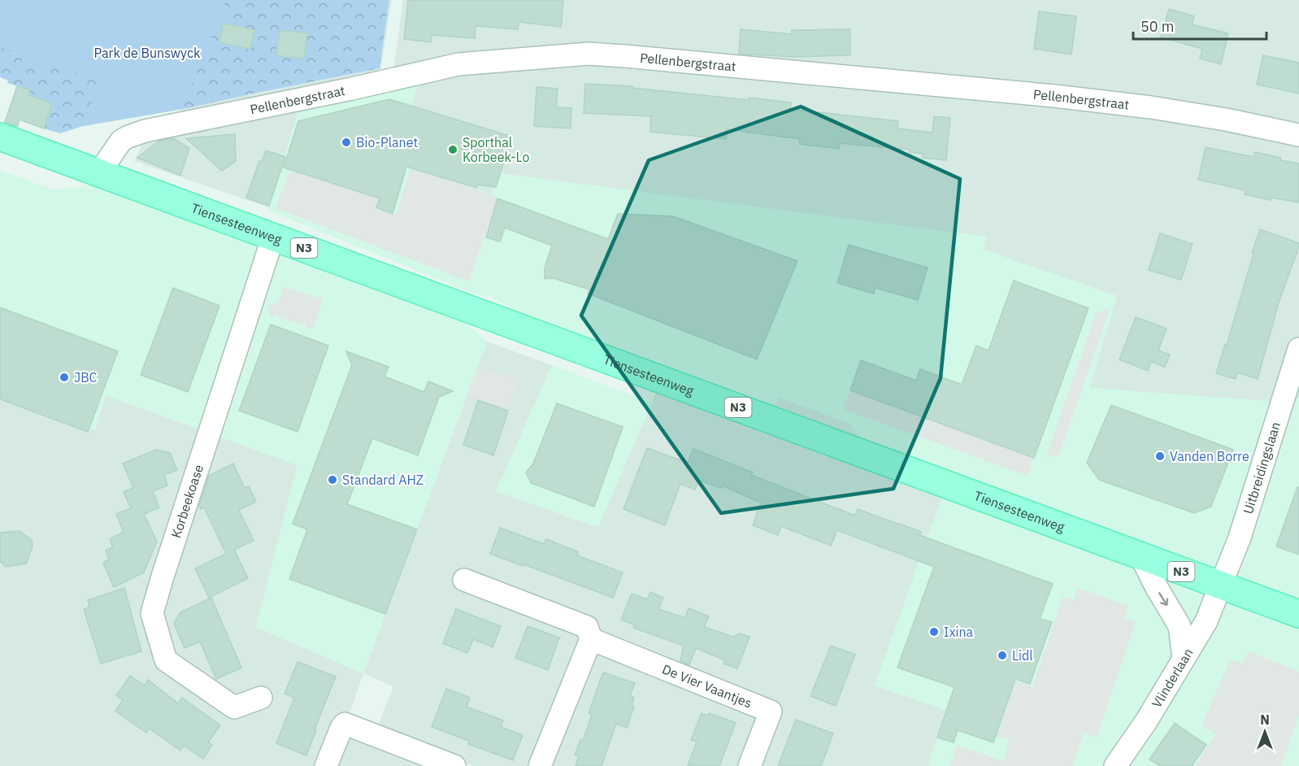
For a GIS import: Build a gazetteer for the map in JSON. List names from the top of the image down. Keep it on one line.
{"streets":{"main road":["Tiensesteenweg","N3"],"street":["Pellenbergstraat","Uitbreidingslaan","Korbeekoase","Vlinderlaan","De Vier Vaantjes"]},"crossings":[["Pellenbergstraat","Tiensesteenweg"],["Tiensesteenweg","Uitbreidingslaan"],["Tiensesteenweg","Korbeekoase"],["Tiensesteenweg","Vlinderlaan"],["Uitbreidingslaan","Vlinderlaan"]],"parks":["Park de Bunswyck"],"places":["Bio-Planet","Sporthal Korbeek-Lo","JBC","Vanden Borre","Standard AHZ","Ixina","Lidl"],"scale_bar":"50 m","north":"top"}
